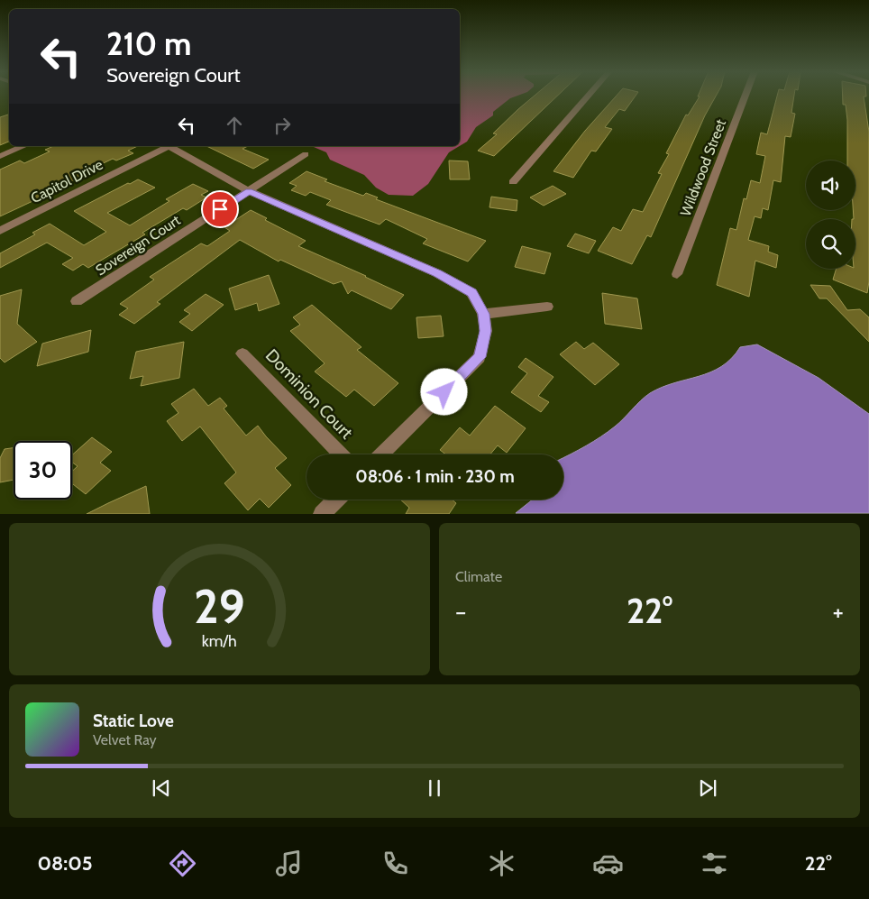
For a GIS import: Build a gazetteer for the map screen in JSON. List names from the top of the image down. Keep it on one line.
{"streets":{"street":["Wildwood Street","Capitol Drive","Sovereign Court","Dominion Court"]},"page":{"turn":["210 m","Sovereign Court"],"limit":"30","trip":"08:06 · 1 min · 230 m","tile":"Climate","heat":["−","22°","+"],"song":["Static Love","Velvet Ray"],"tabs":["08:05","22°"],"gauge":["29","km/h"]}}
